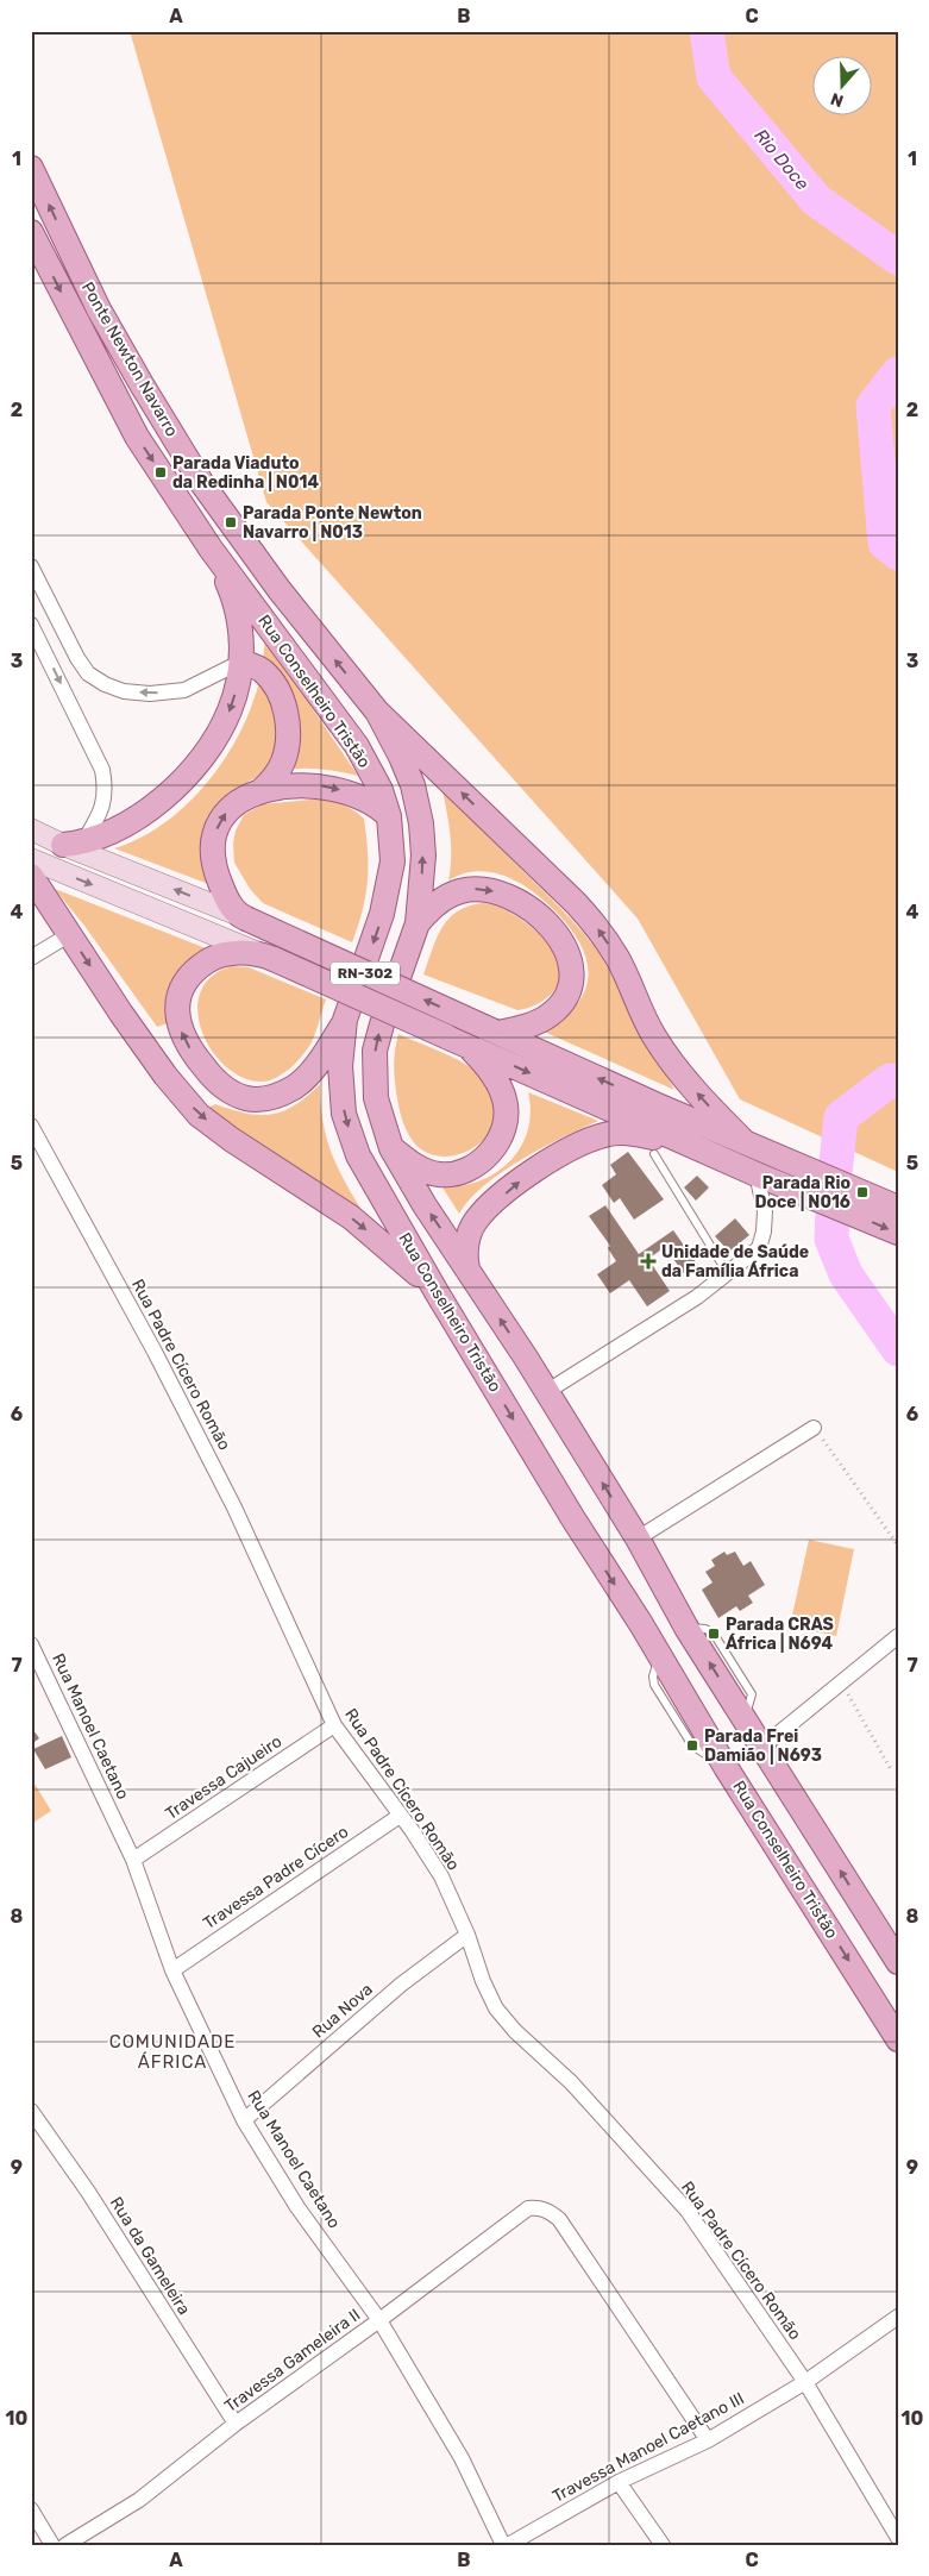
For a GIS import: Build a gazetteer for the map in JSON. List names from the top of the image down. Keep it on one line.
{"streets":{"main road":["Ponte Newton Navarro","Rua Conselheiro Tristão","RN-302"],"street":["Rua Padre Cícero Romão","Rua Manoel Caetano","Travessa Cajueiro","Travessa Padre Cícero","Rua Nova","Rua da Gameleira","Travessa Gameleira II","Travessa Manoel Caetano III"]},"crossings":[["Ponte Newton Navarro","Rua Conselheiro Tristão"],["Rua Padre Cícero Romão","Travessa Cajueiro"],["Rua Padre Cícero Romão","Travessa Padre Cícero"],["Rua Padre Cícero Romão","Rua Nova"],["Rua Padre Cícero Romão","Travessa Manoel Caetano III"],["Rua Manoel Caetano","Travessa Cajueiro"],["Rua Manoel Caetano","Travessa Padre Cícero"],["Rua Manoel Caetano","Rua Nova"],["Rua Manoel Caetano","Travessa Gameleira II"],["Rua da Gameleira","Travessa Gameleira II"],["Travessa Gameleira II","Travessa Manoel Caetano III"]],"districts":["COMUNIDADE ÁFRICA"],"water":["Rio Doce"],"places":{"transit":["Parada Viaduto da Redinha | N014","Parada Ponte Newton Navarro | N013","Parada Rio Doce | N016","Parada CRAS África | N694","Parada Frei Damião | N693"],"health":["Unidade de Saúde da Família África"]},"north":"bottom","grid":{"columns":["A","B","C"],"rows":["1","2","3","4","5","6","7","8","9","10"]}}
